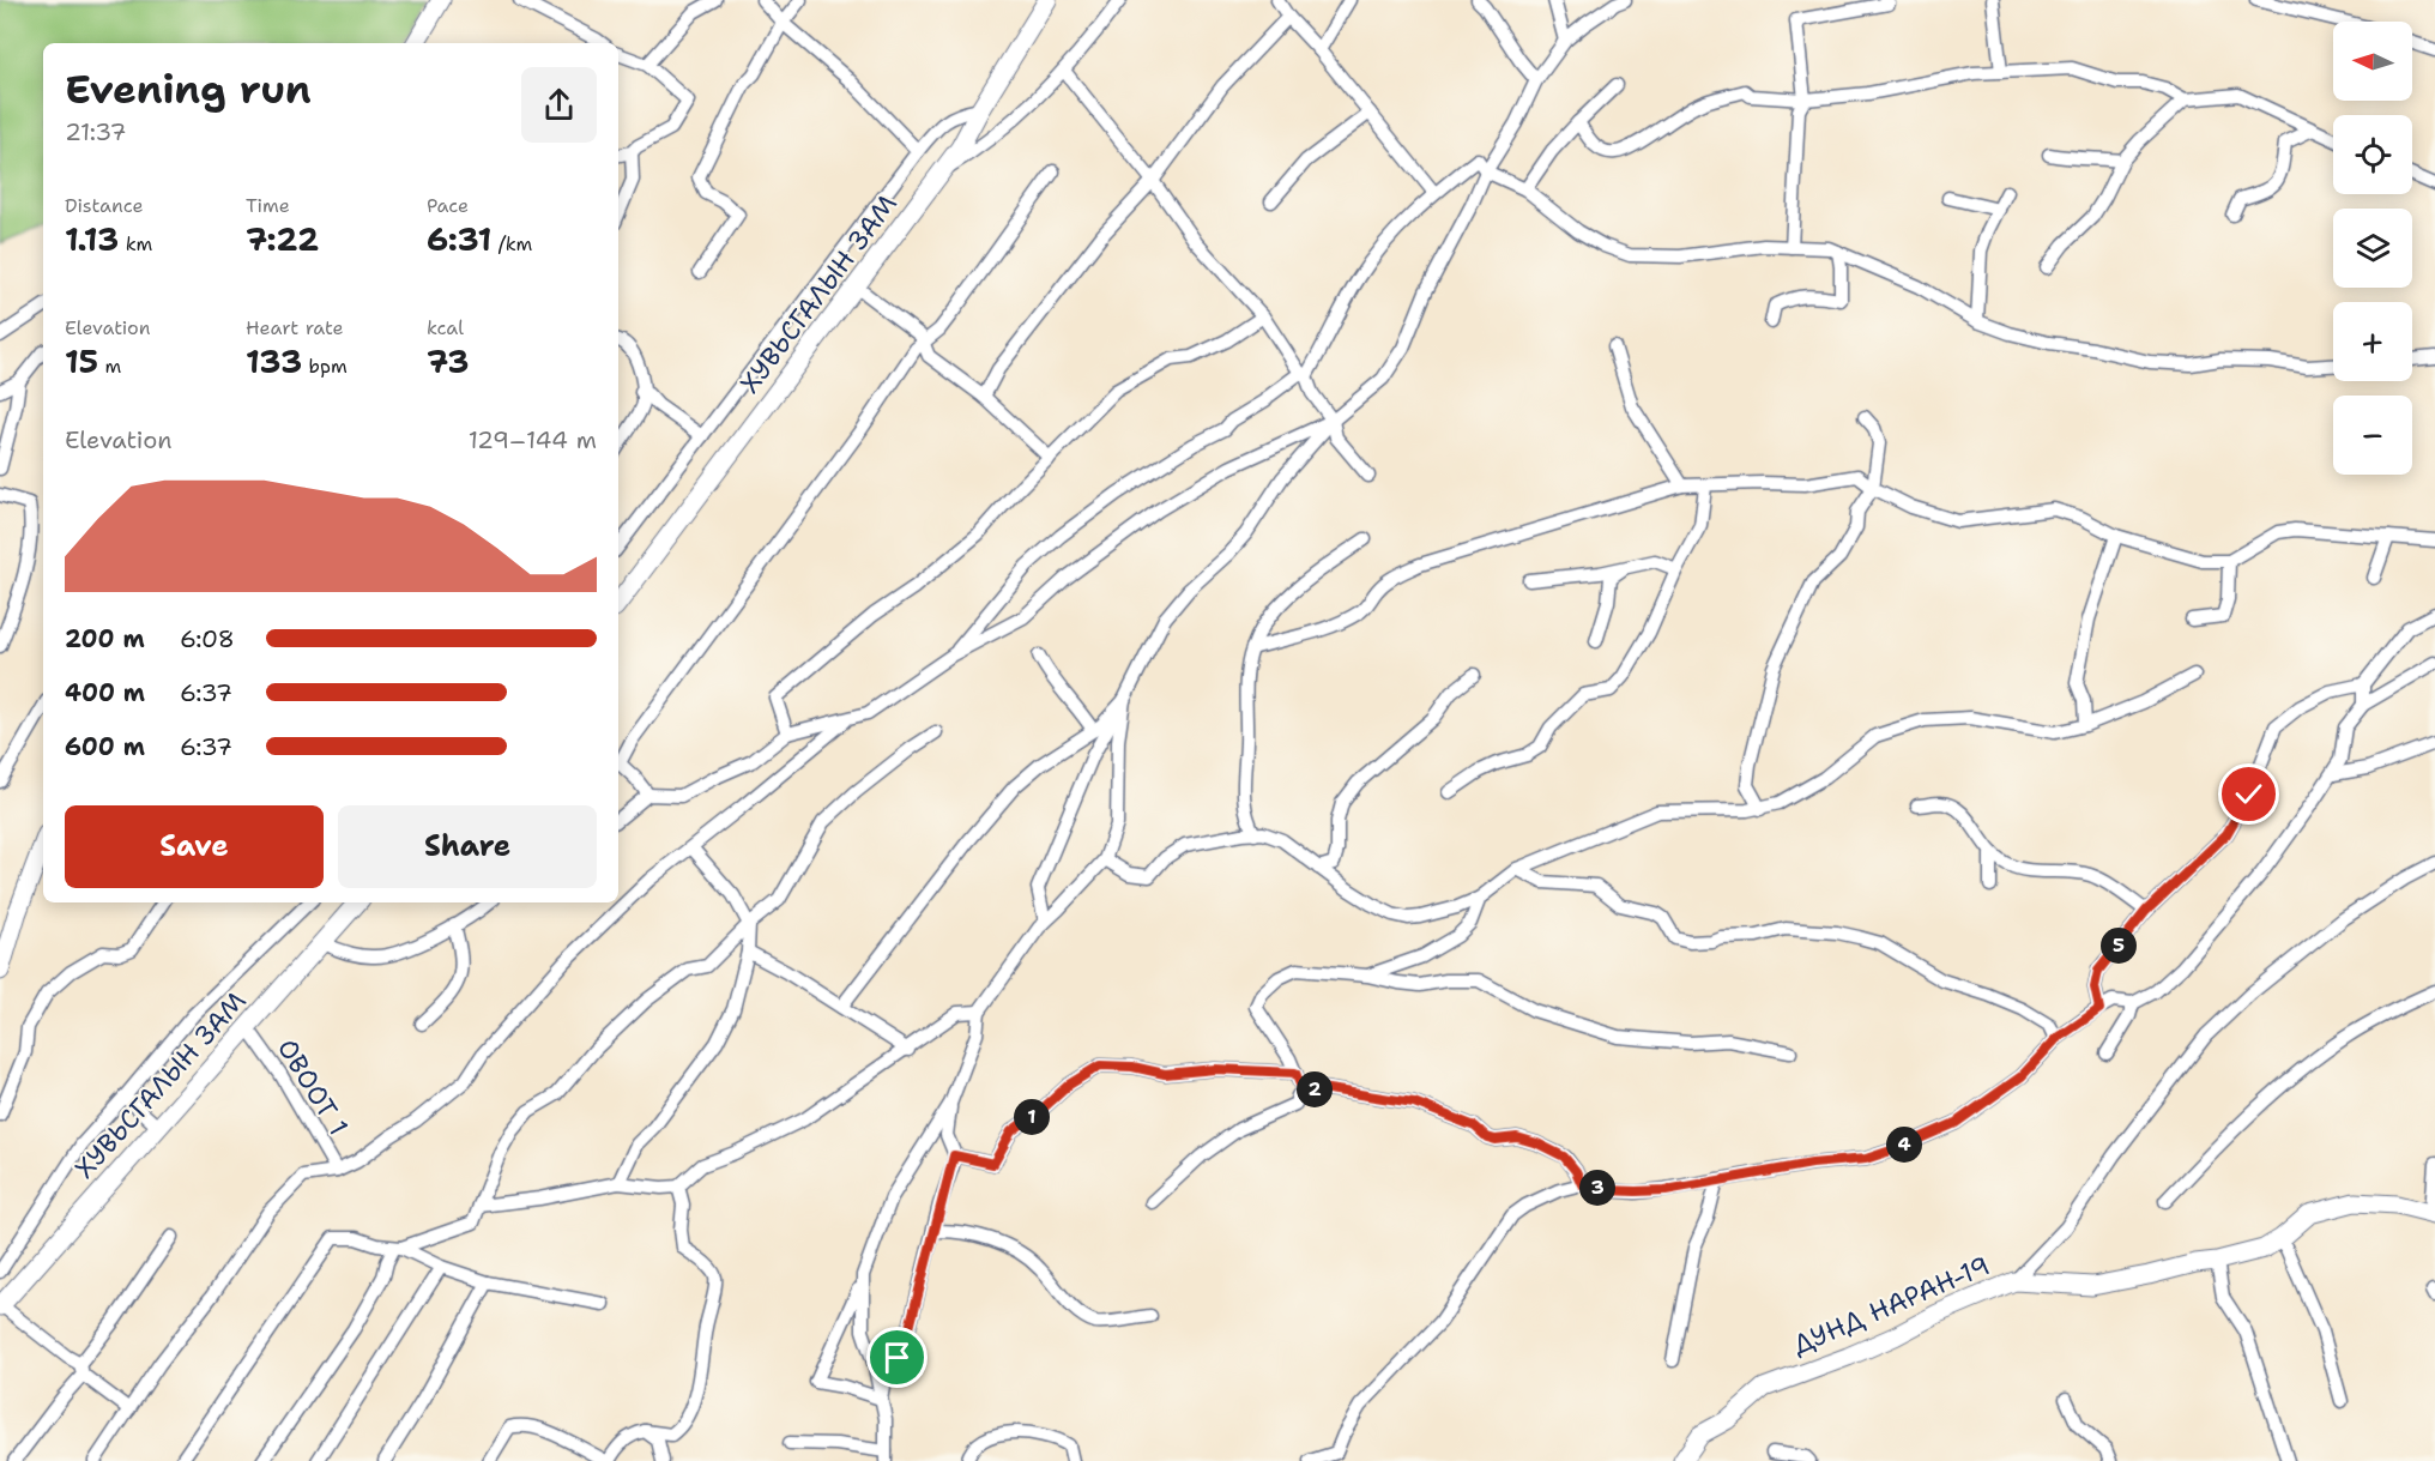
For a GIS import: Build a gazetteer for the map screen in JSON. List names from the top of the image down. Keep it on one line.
{"streets":{"main road":["ХУВЬСГАЛЫН ЗАМ","ДУНД НАРАН-19"],"street":["ОВООТ 1"]},"crossings":[["ХУВЬСГАЛЫН ЗАМ","ОВООТ 1"]],"north":"left","page":{"map_buttons":["+","−"],"heading":["Evening run","21:37"],"stats":[["Distance","1.13 km"],["Time","7:22"],["Pace","6:31 /km"],["Elevation","15 m"],["Heart rate","133 bpm"],["kcal","73"]],"chart":["Elevation","129–144 m"],"list":[{"name":"200 m","note":"6:08"},{"name":"400 m","note":"6:37"},{"name":"600 m","note":"6:37"}],"buttons":["Save","Share"],"pins":["5","2","1","4","3"]}}
